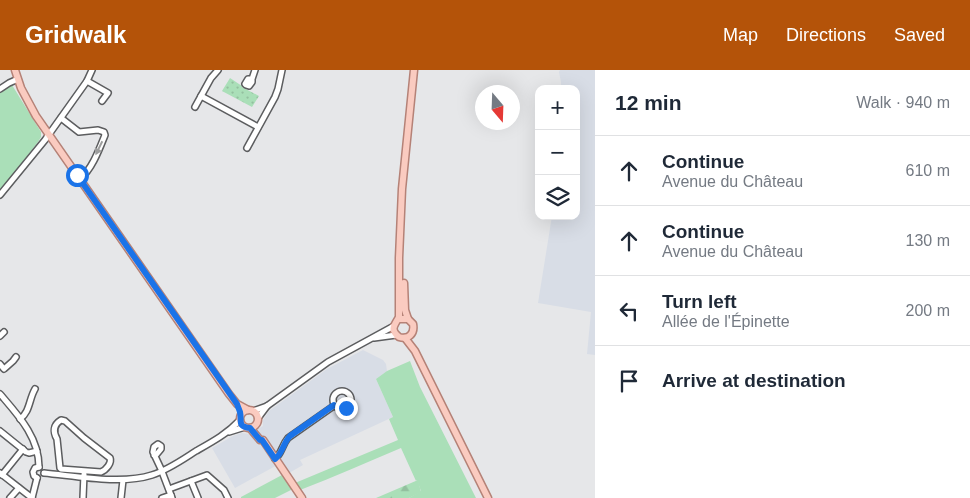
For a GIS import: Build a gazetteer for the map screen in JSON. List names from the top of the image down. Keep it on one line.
{"north":"bottom","page":{"header":"Gridwalk","nav":["Map","Directions","Saved"],"heading":["12 min","Walk · 940 m"],"map_buttons":["+","−"],"list":[["Continue","Avenue du Château","610 m"],["Continue","Avenue du Château","130 m"],["Turn left","Allée de l'Épinette","200 m"],"Arrive at destination"]}}
